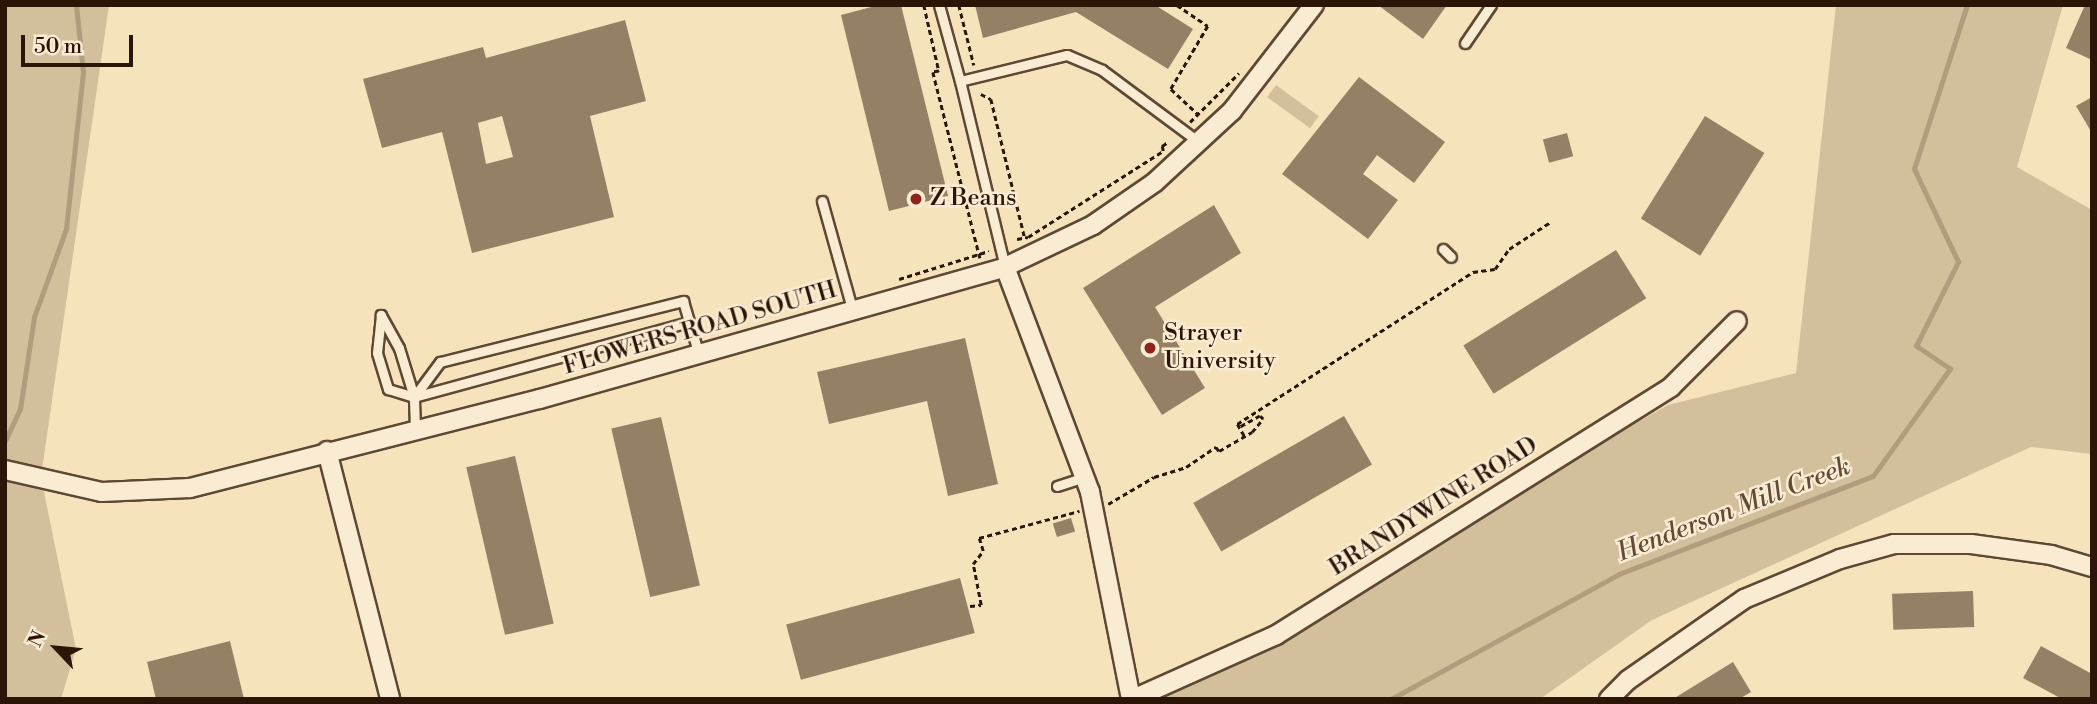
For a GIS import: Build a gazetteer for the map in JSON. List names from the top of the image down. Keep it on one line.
{"streets":{"street":["FLOWERS ROAD SOUTH","BRANDYWINE ROAD"]},"water":["Henderson Mill Creek"],"places":["Z Beans","Strayer University"],"scale_bar":"50 m","north":"top left"}
